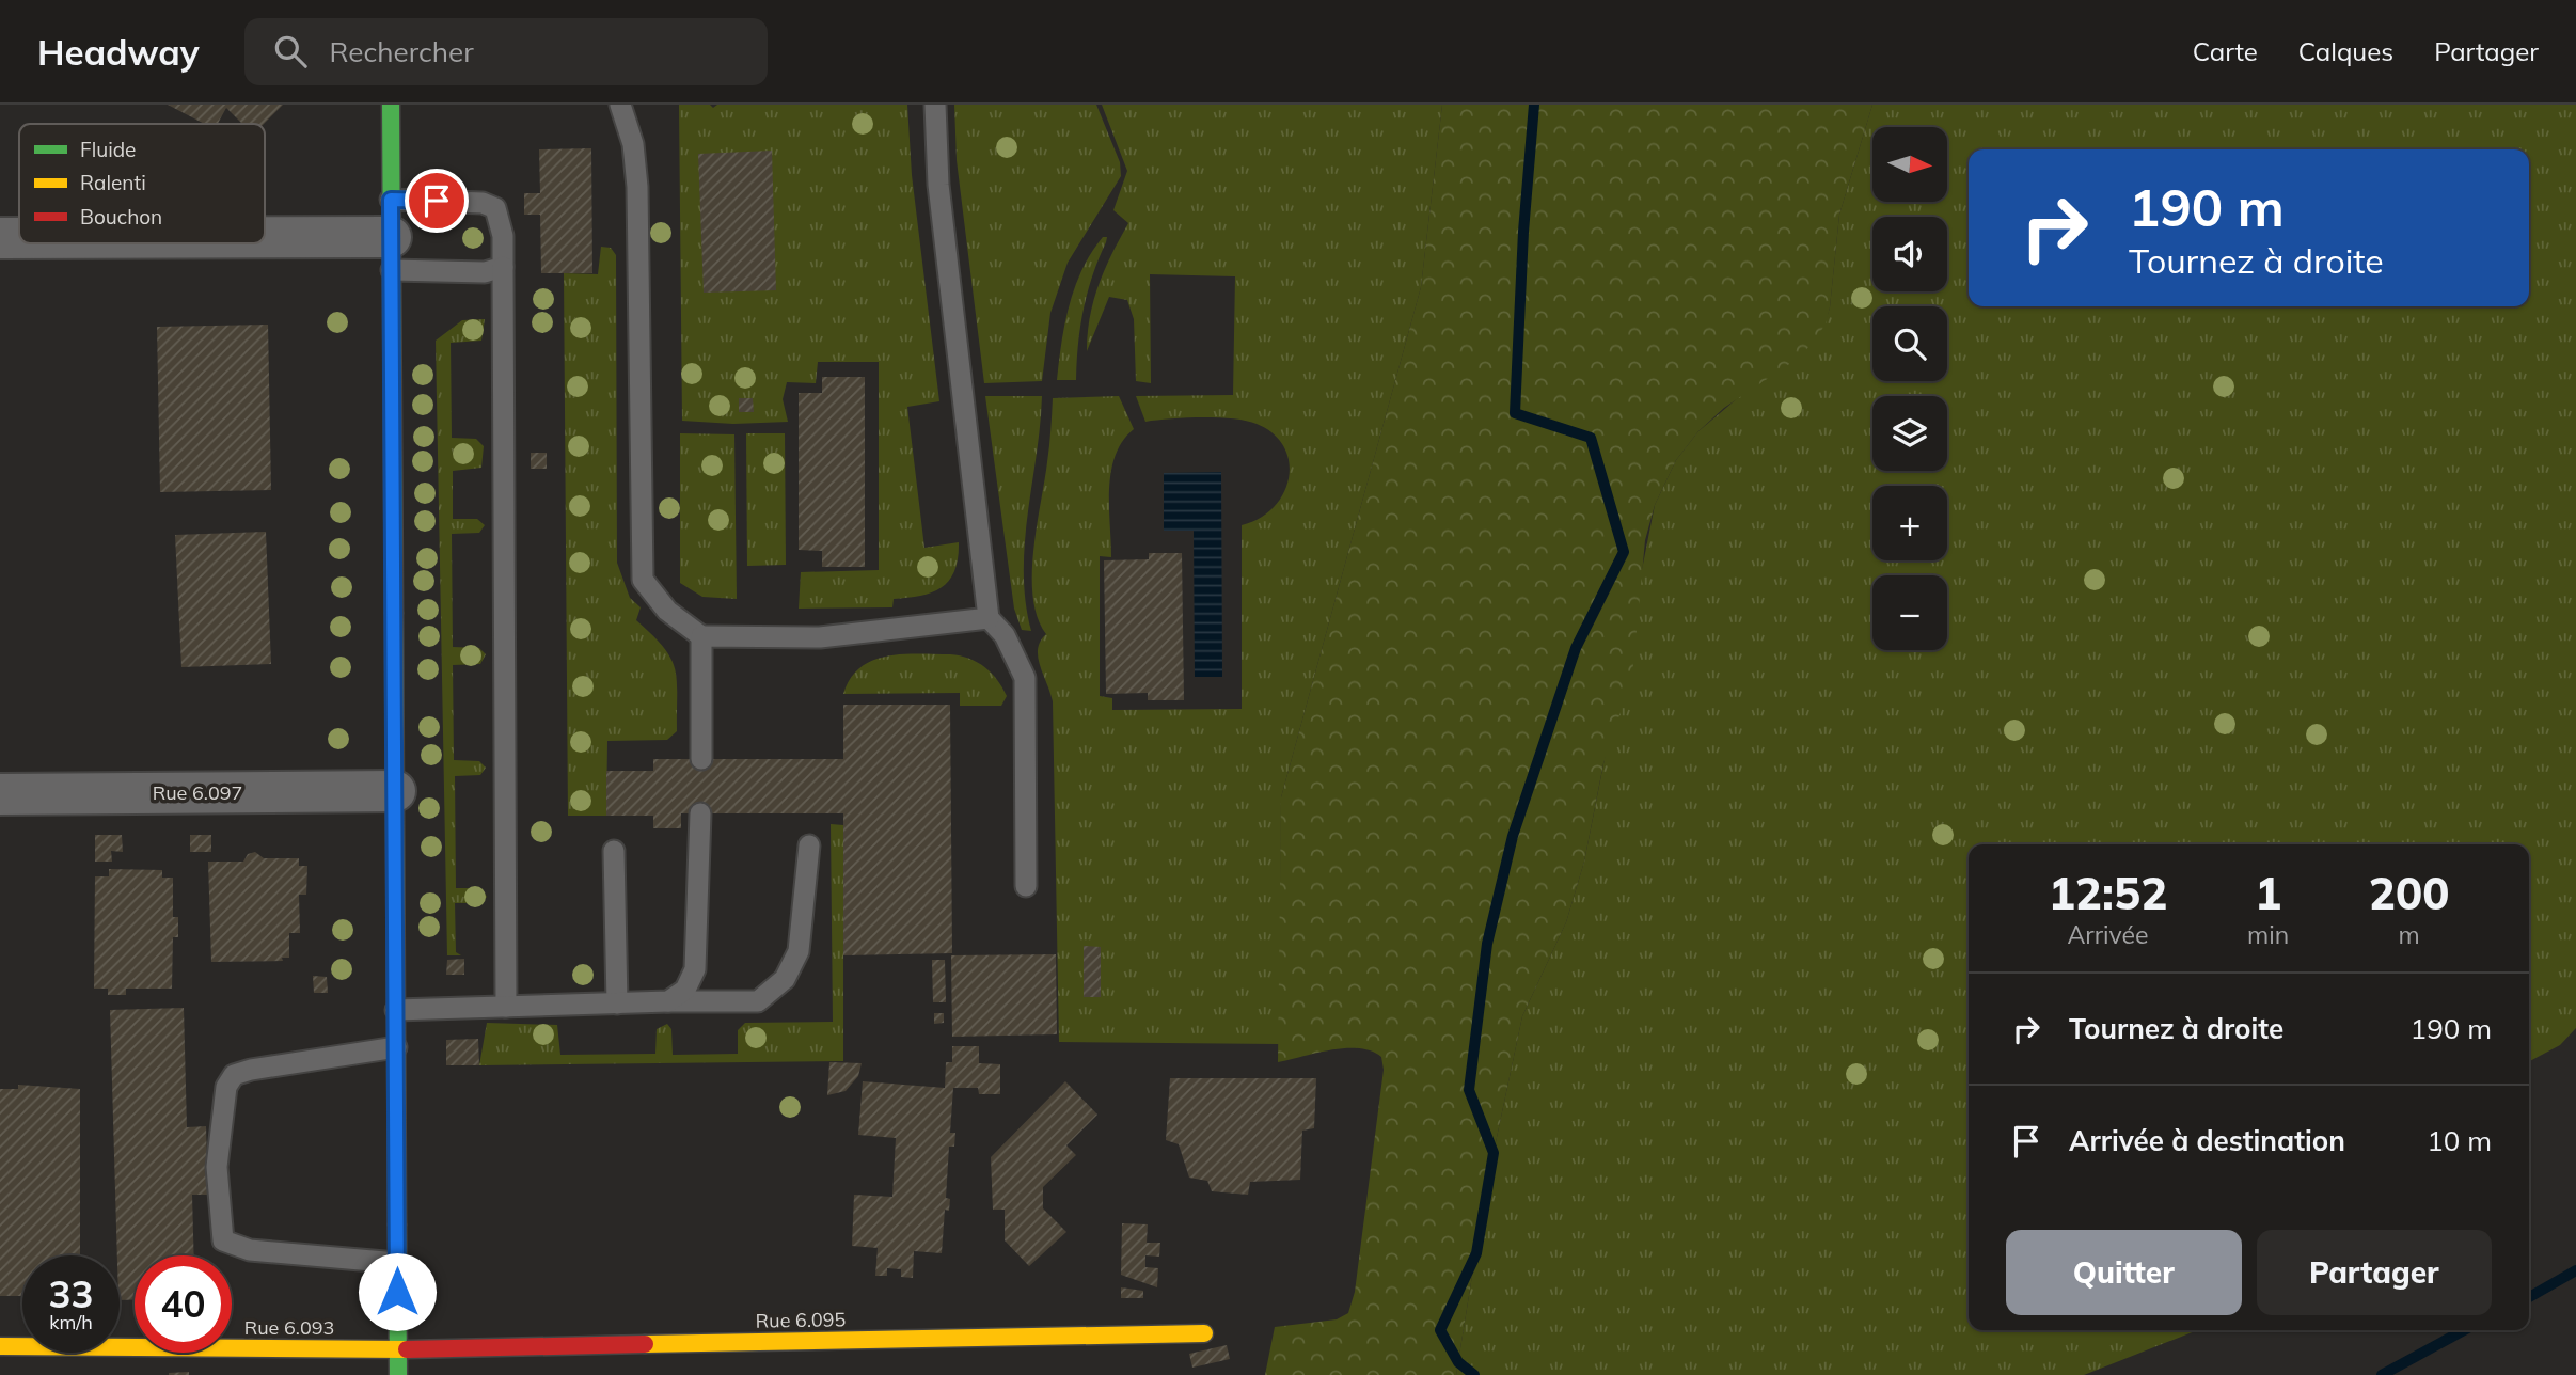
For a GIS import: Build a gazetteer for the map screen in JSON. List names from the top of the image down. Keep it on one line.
{"streets":{"street":["Rue 6.097","Rue 6.095","Rue 6.093"]},"crossings":[["Rue 6.095","Rue 6.093"]],"legend":["Fluide","Ralenti","Bouchon"],"north":"right","page":{"header":"Headway","search":"Rechercher","nav":["Carte","Calques","Partager"],"map_buttons":["+","−"],"turn":["190 m","Tournez à droite"],"eta":["12:52","Arrivée","1","min","200","m"],"list":[{"name":"Tournez à droite","value":"190 m"},{"name":"Arrivée à destination","value":"10 m"}],"buttons":["Quitter","Partager"],"speed":"33 km/h","limit":"40"}}
